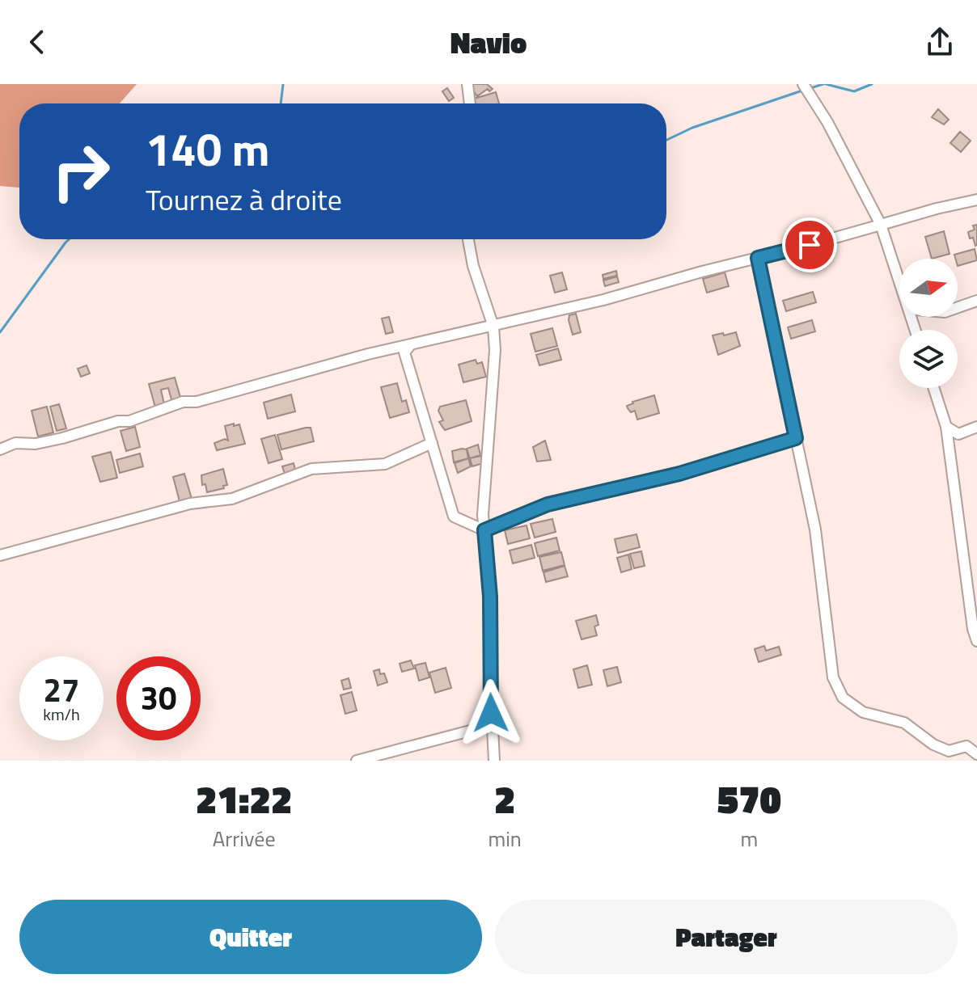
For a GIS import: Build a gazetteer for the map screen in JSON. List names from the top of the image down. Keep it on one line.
{"north":"right","page":{"header":"Navio","turn":["140 m","Tournez à droite"],"speed":"27 km/h","limit":"30","eta":["21:22","Arrivée","2","min","570","m"],"buttons":["Quitter","Partager"]}}
